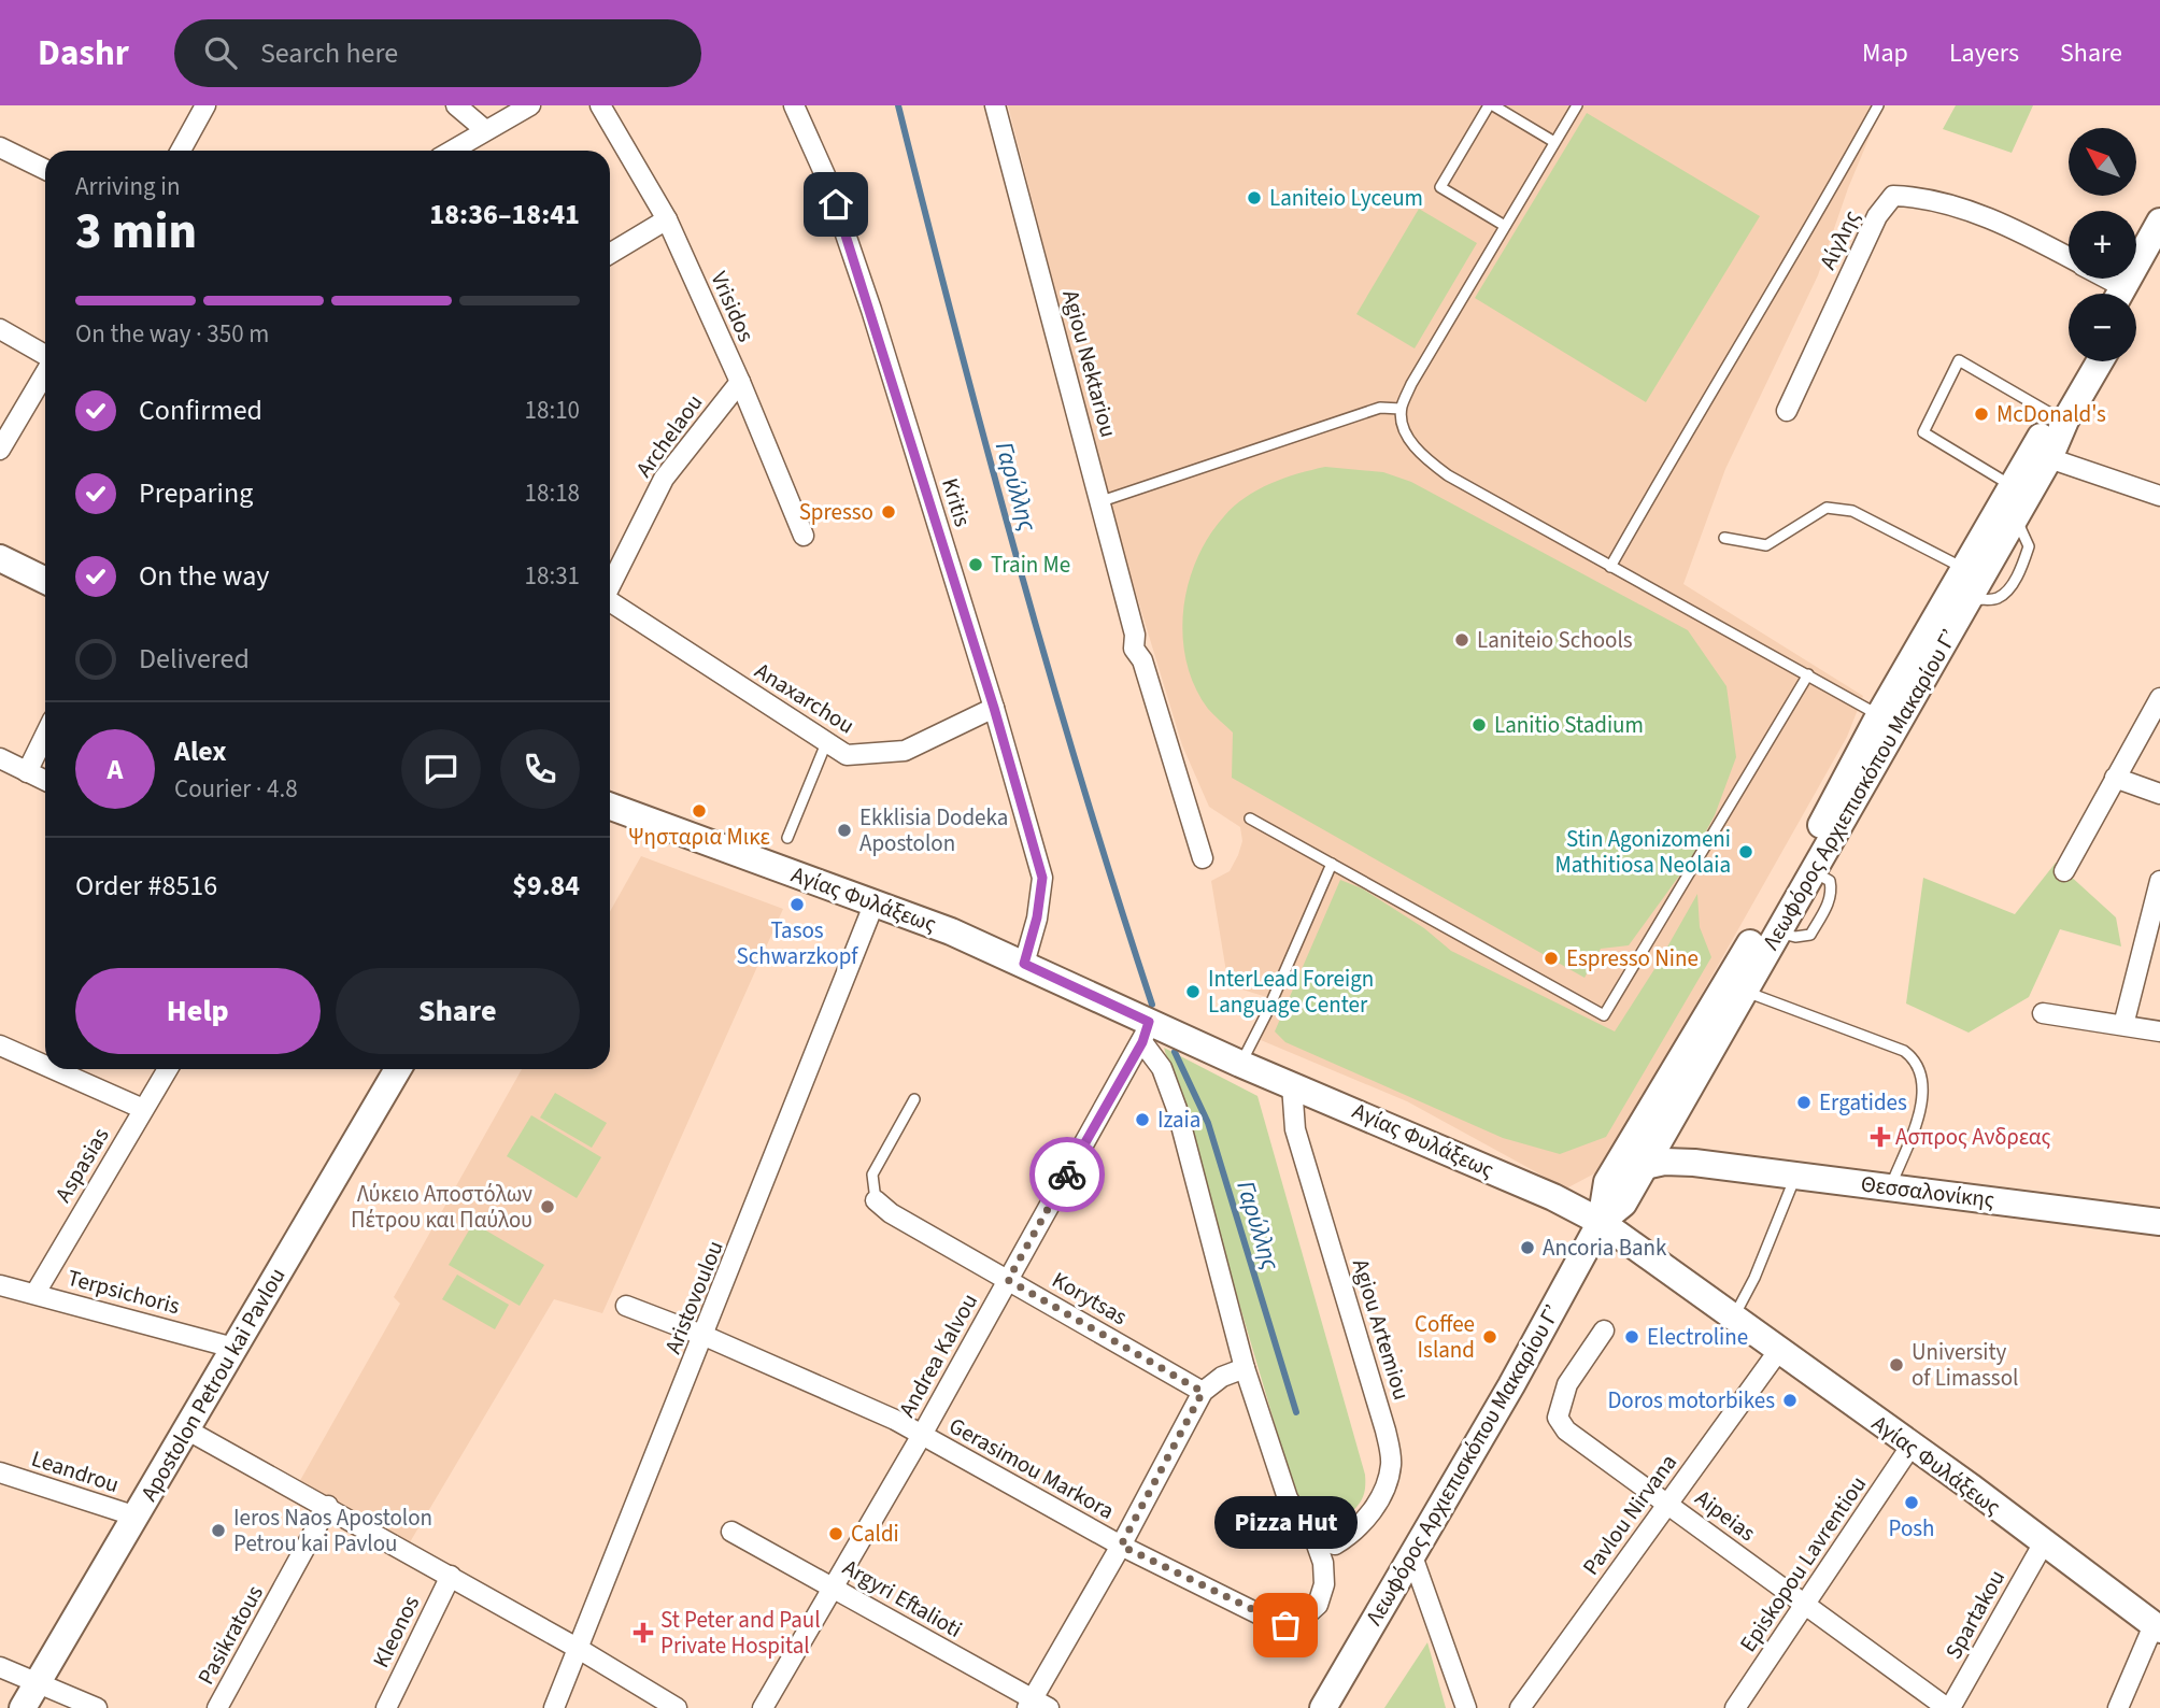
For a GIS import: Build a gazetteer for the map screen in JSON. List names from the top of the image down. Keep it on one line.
{"streets":{"main road":["Λεωφόρος Αρχιεπισκόπου Μακαρίου Γ’","Αγίας Φυλάξεως","Θεσσαλονίκης","Apostolon Petrou kai Pavlou"],"street":["Αίγλης","Vrisidos","Agiou Nektariou","Archelaou","Kritis","Anaxarchou","Aspasias","Terpsichoris","Aristovoulou","Korytsas","Agiou Artemiou","Andrea Kalvou","Gerasimou Markora","Leandrou","Pavlou Nirvana","Aipeias","Episkopou Lavrentiou","Argyri Eftalioti","Spartakou","Kleonos","Pasikratous"]},"crossings":[["Vrisidos","Archelaou"],["Kritis","Anaxarchou"],["Kritis","Αγίας Φυλάξεως"],["Λεωφόρος Αρχιεπισκόπου Μακαρίου Γ’","Αγίας Φυλάξεως"],["Λεωφόρος Αρχιεπισκόπου Μακαρίου Γ’","Θεσσαλονίκης"],["Αγίας Φυλάξεως","Aristovoulou"],["Αγίας Φυλάξεως","Agiou Artemiou"],["Αγίας Φυλάξεως","Andrea Kalvou"],["Αγίας Φυλάξεως","Pavlou Nirvana"],["Αγίας Φυλάξεως","Episkopou Lavrentiou"],["Αγίας Φυλάξεως","Spartakou"],["Aspasias","Terpsichoris"],["Terpsichoris","Apostolon Petrou kai Pavlou"],["Aristovoulou","Gerasimou Markora"],["Korytsas","Andrea Kalvou"],["Agiou Artemiou","Gerasimou Markora"],["Andrea Kalvou","Gerasimou Markora"],["Andrea Kalvou","Argyri Eftalioti"],["Apostolon Petrou kai Pavlou","Leandrou"],["Pavlou Nirvana","Aipeias"],["Aipeias","Episkopou Lavrentiou"],["Aipeias","Spartakou"]],"water":["Γαρύλλης"],"places":{"other":["Laniteio Lyceum","McDonald's","Spresso","Train Me","Laniteio Schools","Lanitio Stadium","Ψησταρια Μικε","Ekklisia Dodeka Apostolon","Stin Agonizomeni Mathitiosa Neolaia","Tasos Schwarzkopf","Espresso Nine","InterLead Foreign Language Center","Ergatides","Izaia","Λύκειο Αποστόλων Πέτρου και Παύλου","Ancoria Bank","Coffee Island","Electroline","University of Limassol","Doros motorbikes","Posh","Ieros Naos Apostolon Petrou kai Pavlou","Caldi","Pizza Hut"],"health":["Ασπρος Ανδρεας","St Peter and Paul Private Hospital"]},"north":"top left","page":{"header":"Dashr","search":"Search here","nav":["Map","Layers","Share"],"map_buttons":["+","−"],"heading":["3 min","Arriving in","18:36–18:41"],"panel":["Alex","Courier · 4.8","Order #8516","$9.84"],"bar":"On the way · 350 m","list":[["Confirmed","18:10"],["Preparing","18:18"],["On the way","18:31"],"Delivered"],"round":"A","buttons":["Help","Share"],"bubble":"Pizza Hut"}}
